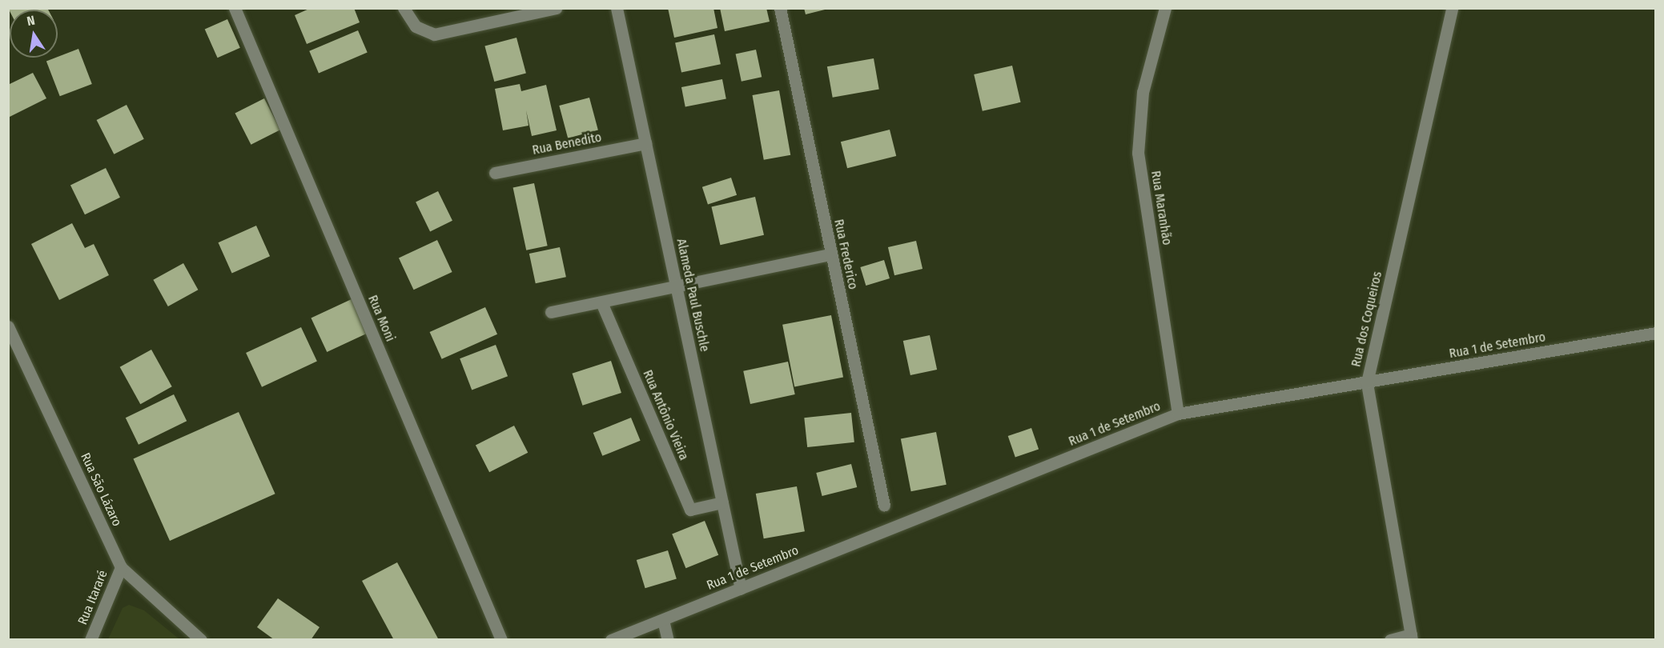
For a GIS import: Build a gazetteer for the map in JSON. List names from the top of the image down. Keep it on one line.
{"streets":{"street":["Rua Benedito","Rua Maranhão","Rua Frederico","Alameda Paul Buschle","Rua Moni","Rua dos Coqueiros","Rua 1 de Setembro","Rua Antônio Vieira","Rua São Lázaro","Rua Itararé"]},"crossings":[["Rua Benedito","Alameda Paul Buschle"],["Rua Maranhão","Rua 1 de Setembro"],["Alameda Paul Buschle","Rua 1 de Setembro"],["Alameda Paul Buschle","Rua Antônio Vieira"],["Rua dos Coqueiros","Rua 1 de Setembro"],["Rua São Lázaro","Rua Itararé"]],"north":"top"}
